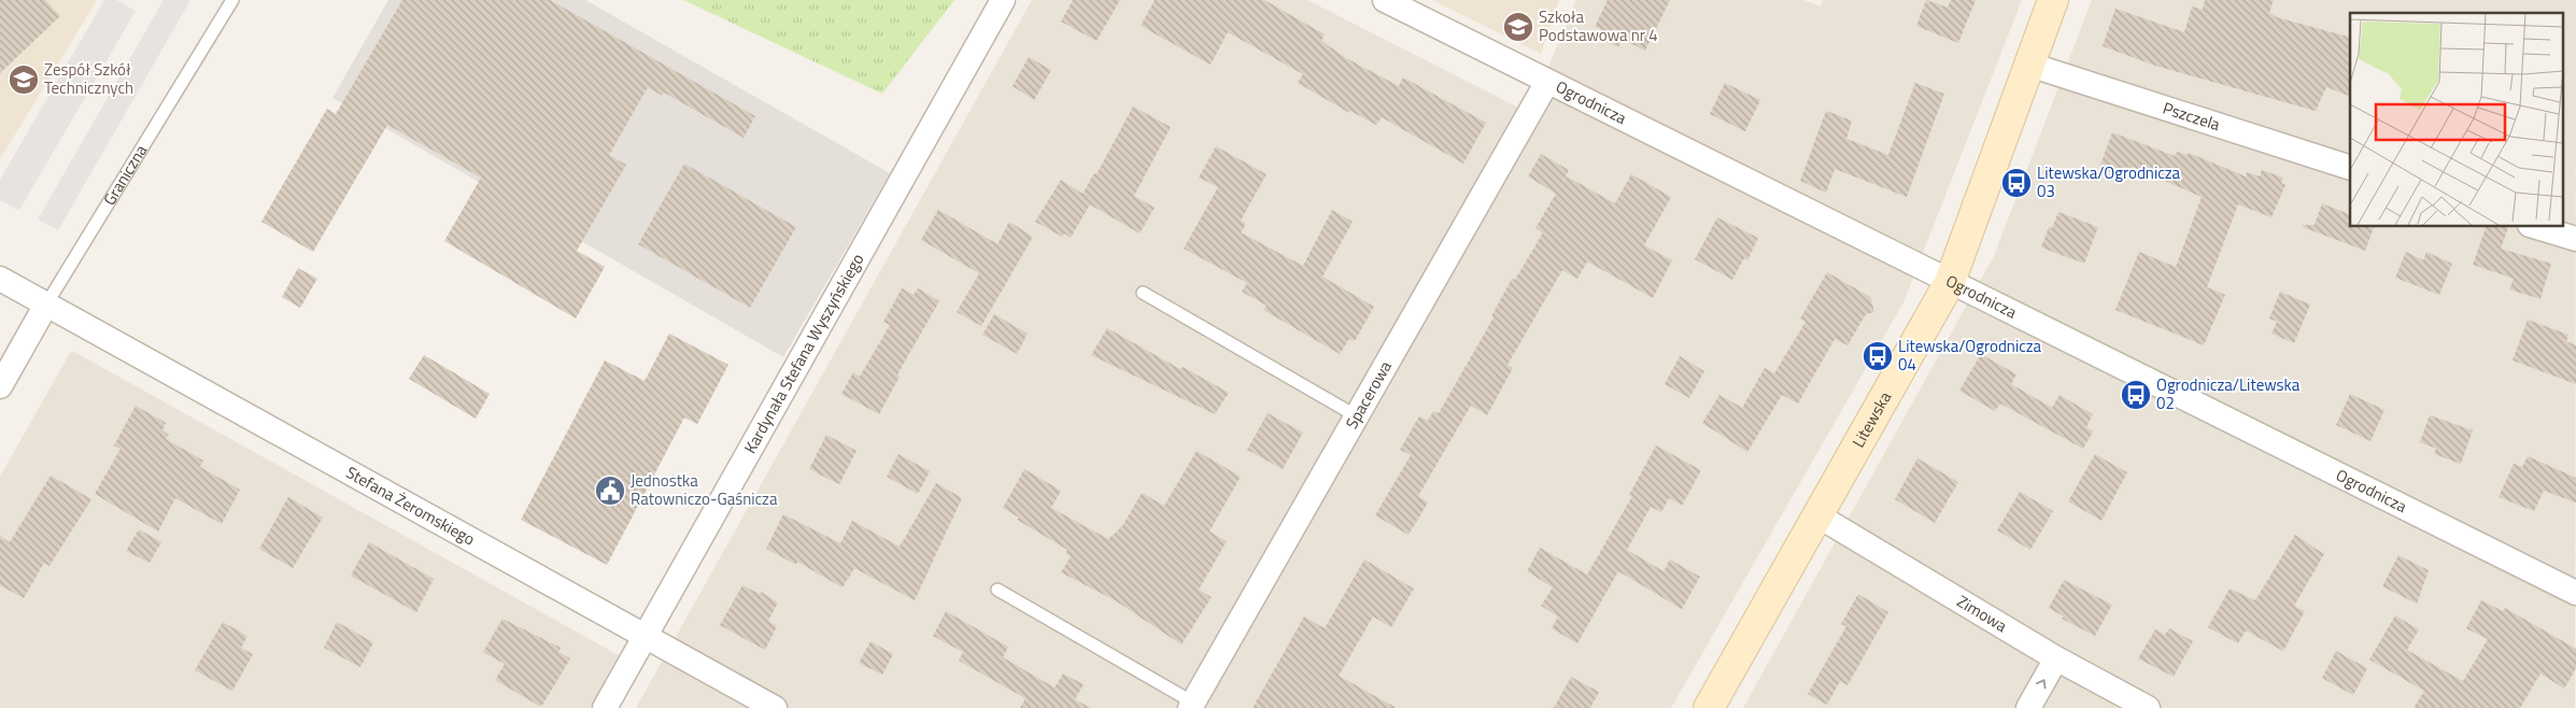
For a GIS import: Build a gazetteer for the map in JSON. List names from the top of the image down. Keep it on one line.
{"streets":{"main road":["Litewska"],"street":["Ogrodnicza","Pszczela","Kardynała Stefana Wyszyńskiego","Spacerowa","Stefana Żeromskiego","Zimowa"],"lane":["Graniczna"]},"crossings":[["Ogrodnicza","Spacerowa"],["Ogrodnicza","Litewska"],["Pszczela","Litewska"],["Graniczna","Stefana Żeromskiego"],["Kardynała Stefana Wyszyńskiego","Stefana Żeromskiego"],["Litewska","Zimowa"]],"places":{"school or university":["Szkoła Podstawowa nr 4","Zespół Szkół Technicznych"],"bus stop":["Litewska/Ogrodnicza 03","Litewska/Ogrodnicza 04","Ogrodnicza/Litewska 02"],"public building":["Jednostka Ratowniczo-Gaśnicza"]}}
